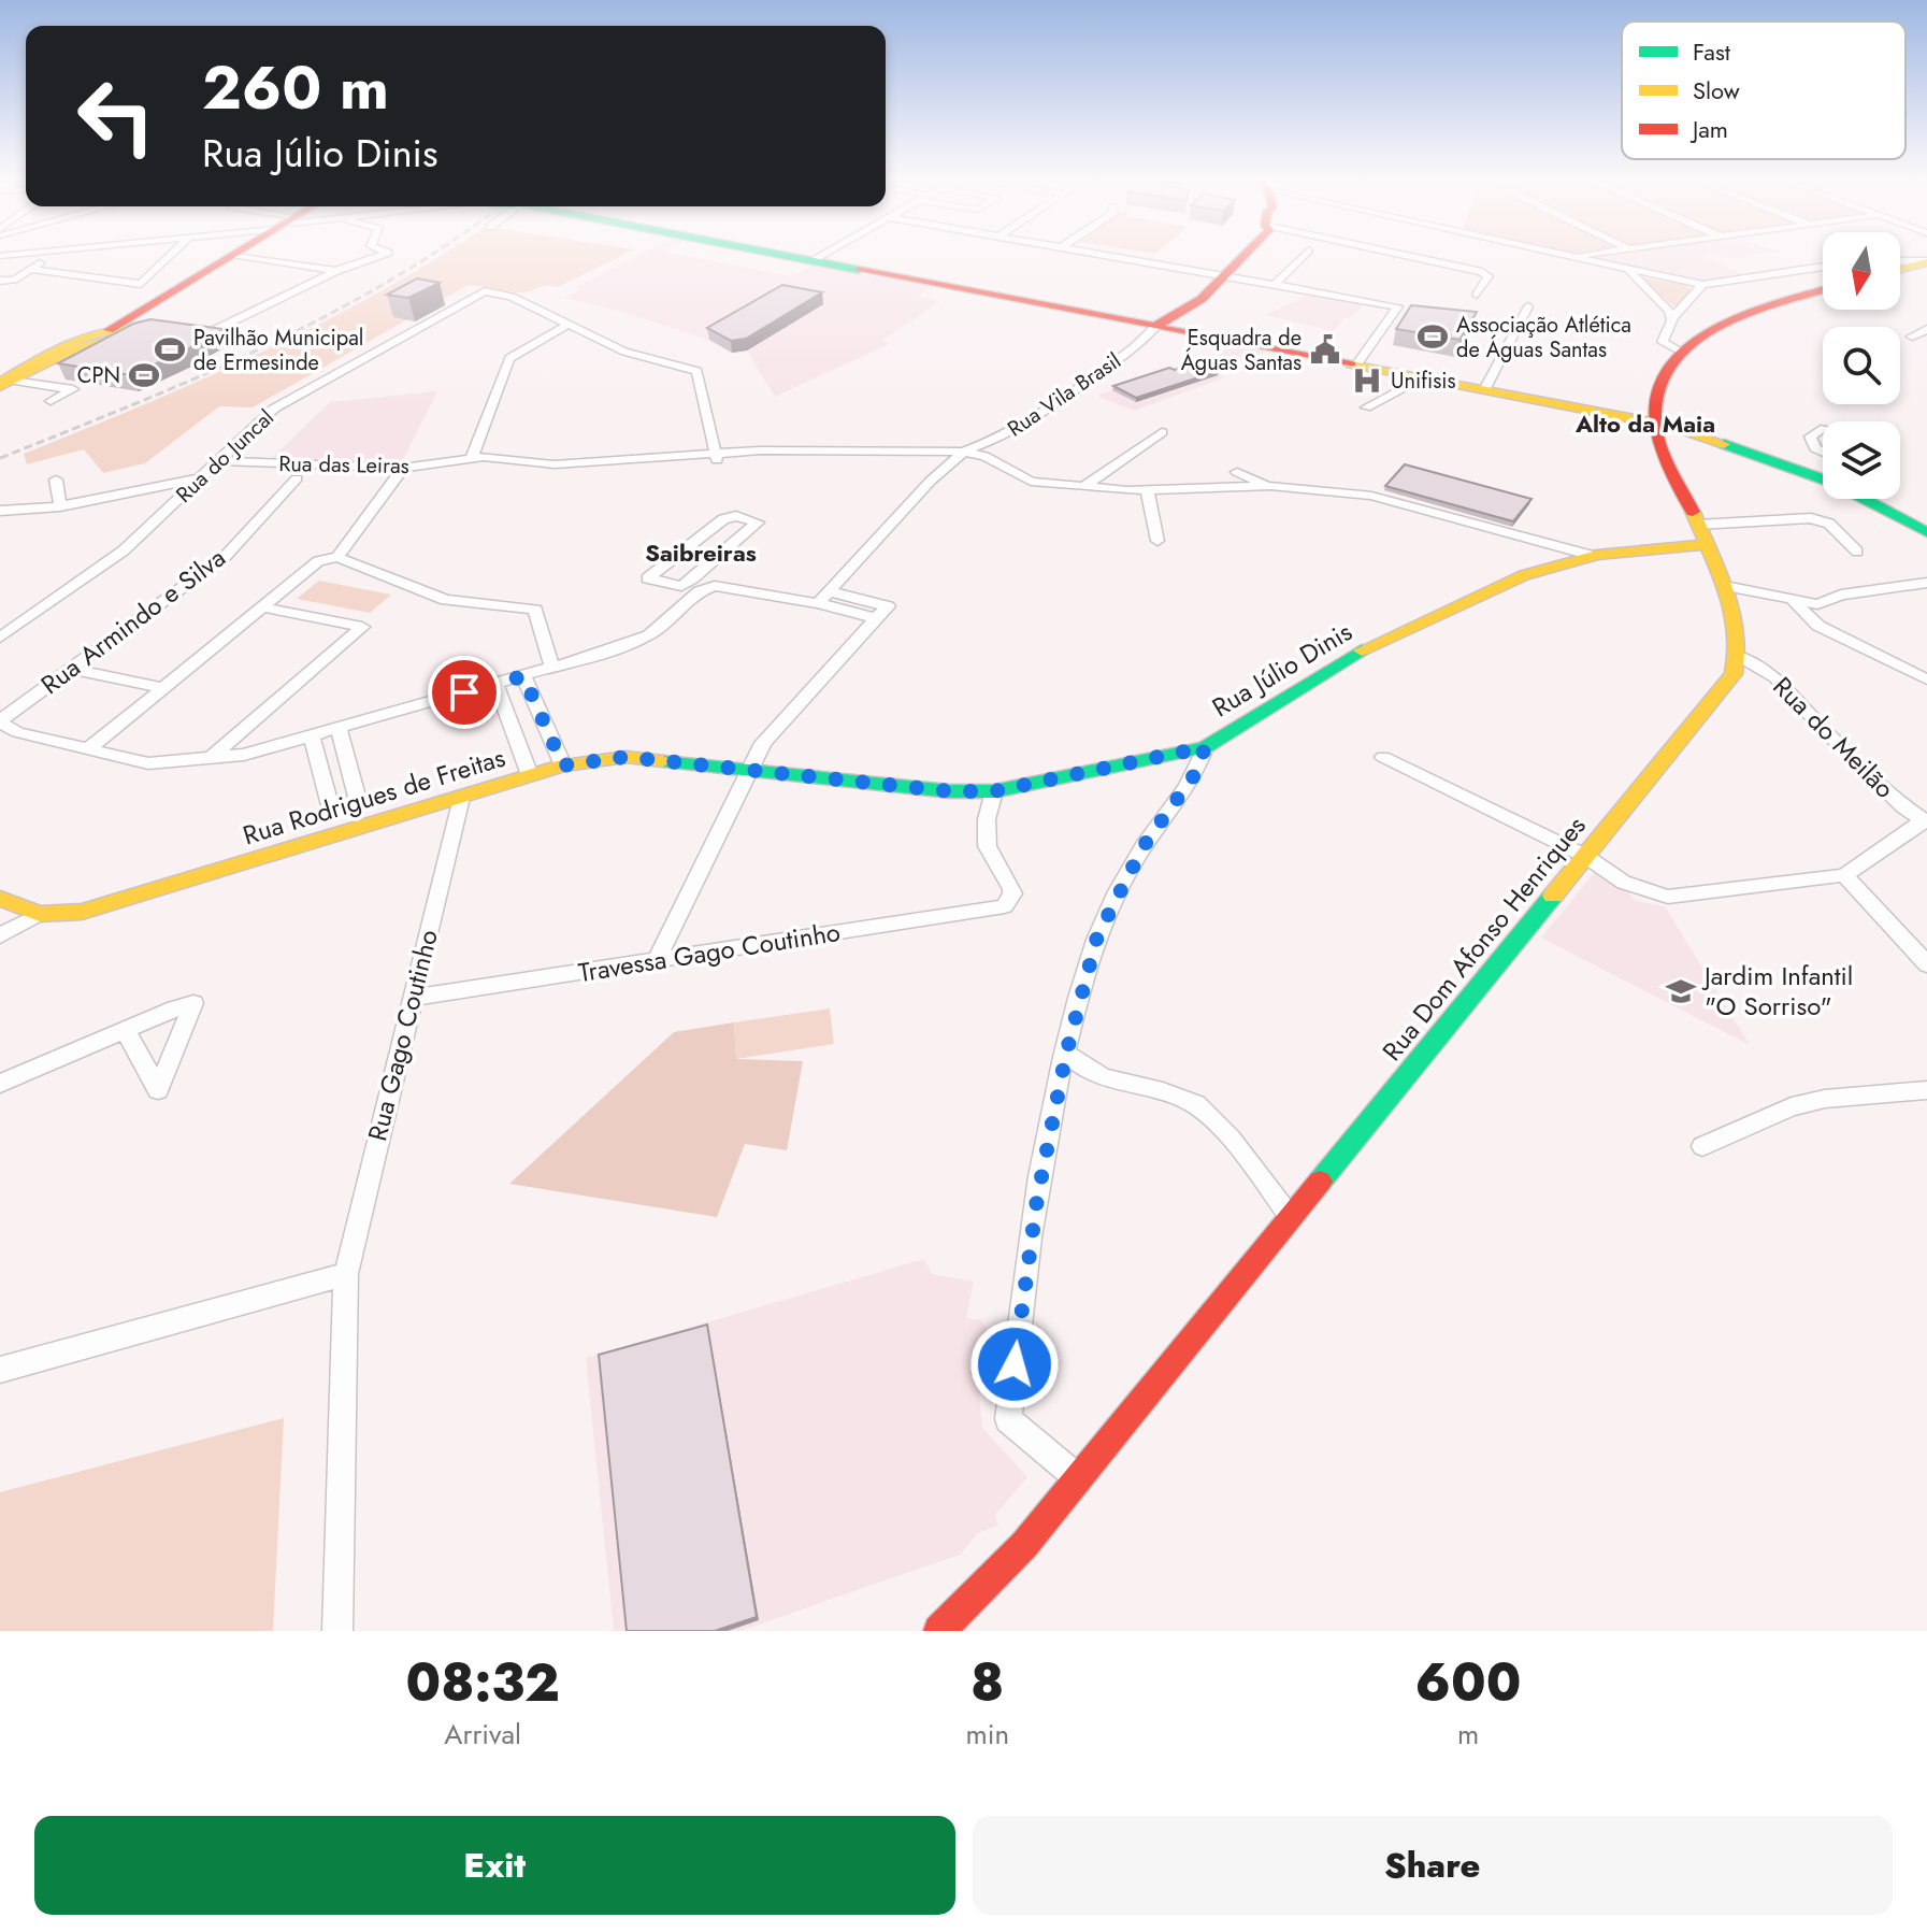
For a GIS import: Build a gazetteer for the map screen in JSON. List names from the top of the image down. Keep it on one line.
{"streets":{"main road":["Rua Júlio Dinis","Rua Rodrigues de Freitas","Rua Dom Afonso Henriques"],"street":["Rua Vila Brasil","Rua do Juncal","Rua das Leiras","Rua Armindo e Silva","Rua do Meilão","Travessa Gago Coutinho","Rua Gago Coutinho"]},"crossings":[["Rua Vila Brasil","Rua das Leiras"],["Rua do Juncal","Rua das Leiras"],["Rua Júlio Dinis","Rua Rodrigues de Freitas"],["Rua Júlio Dinis","Travessa Gago Coutinho"],["Rua do Meilão","Rua Dom Afonso Henriques"],["Rua Rodrigues de Freitas","Rua Gago Coutinho"],["Travessa Gago Coutinho","Rua Gago Coutinho"]],"districts":["Alto da Maia","Saibreiras"],"places":{"sports":["Associação Atlética de Águas Santas","Pavilhão Municipal de Ermesinde","CPN"],"public building":["Esquadra de Águas Santas"],"hospital":["Unifisis"],"school or university":["Jardim Infantil \"O Sorriso\""]},"legend":["Fast","Slow","Jam"],"north":"bottom","page":{"turn":["260 m","Rua Júlio Dinis"],"eta":["08:32","Arrival","8","min","600","m"],"buttons":["Exit","Share"]}}
